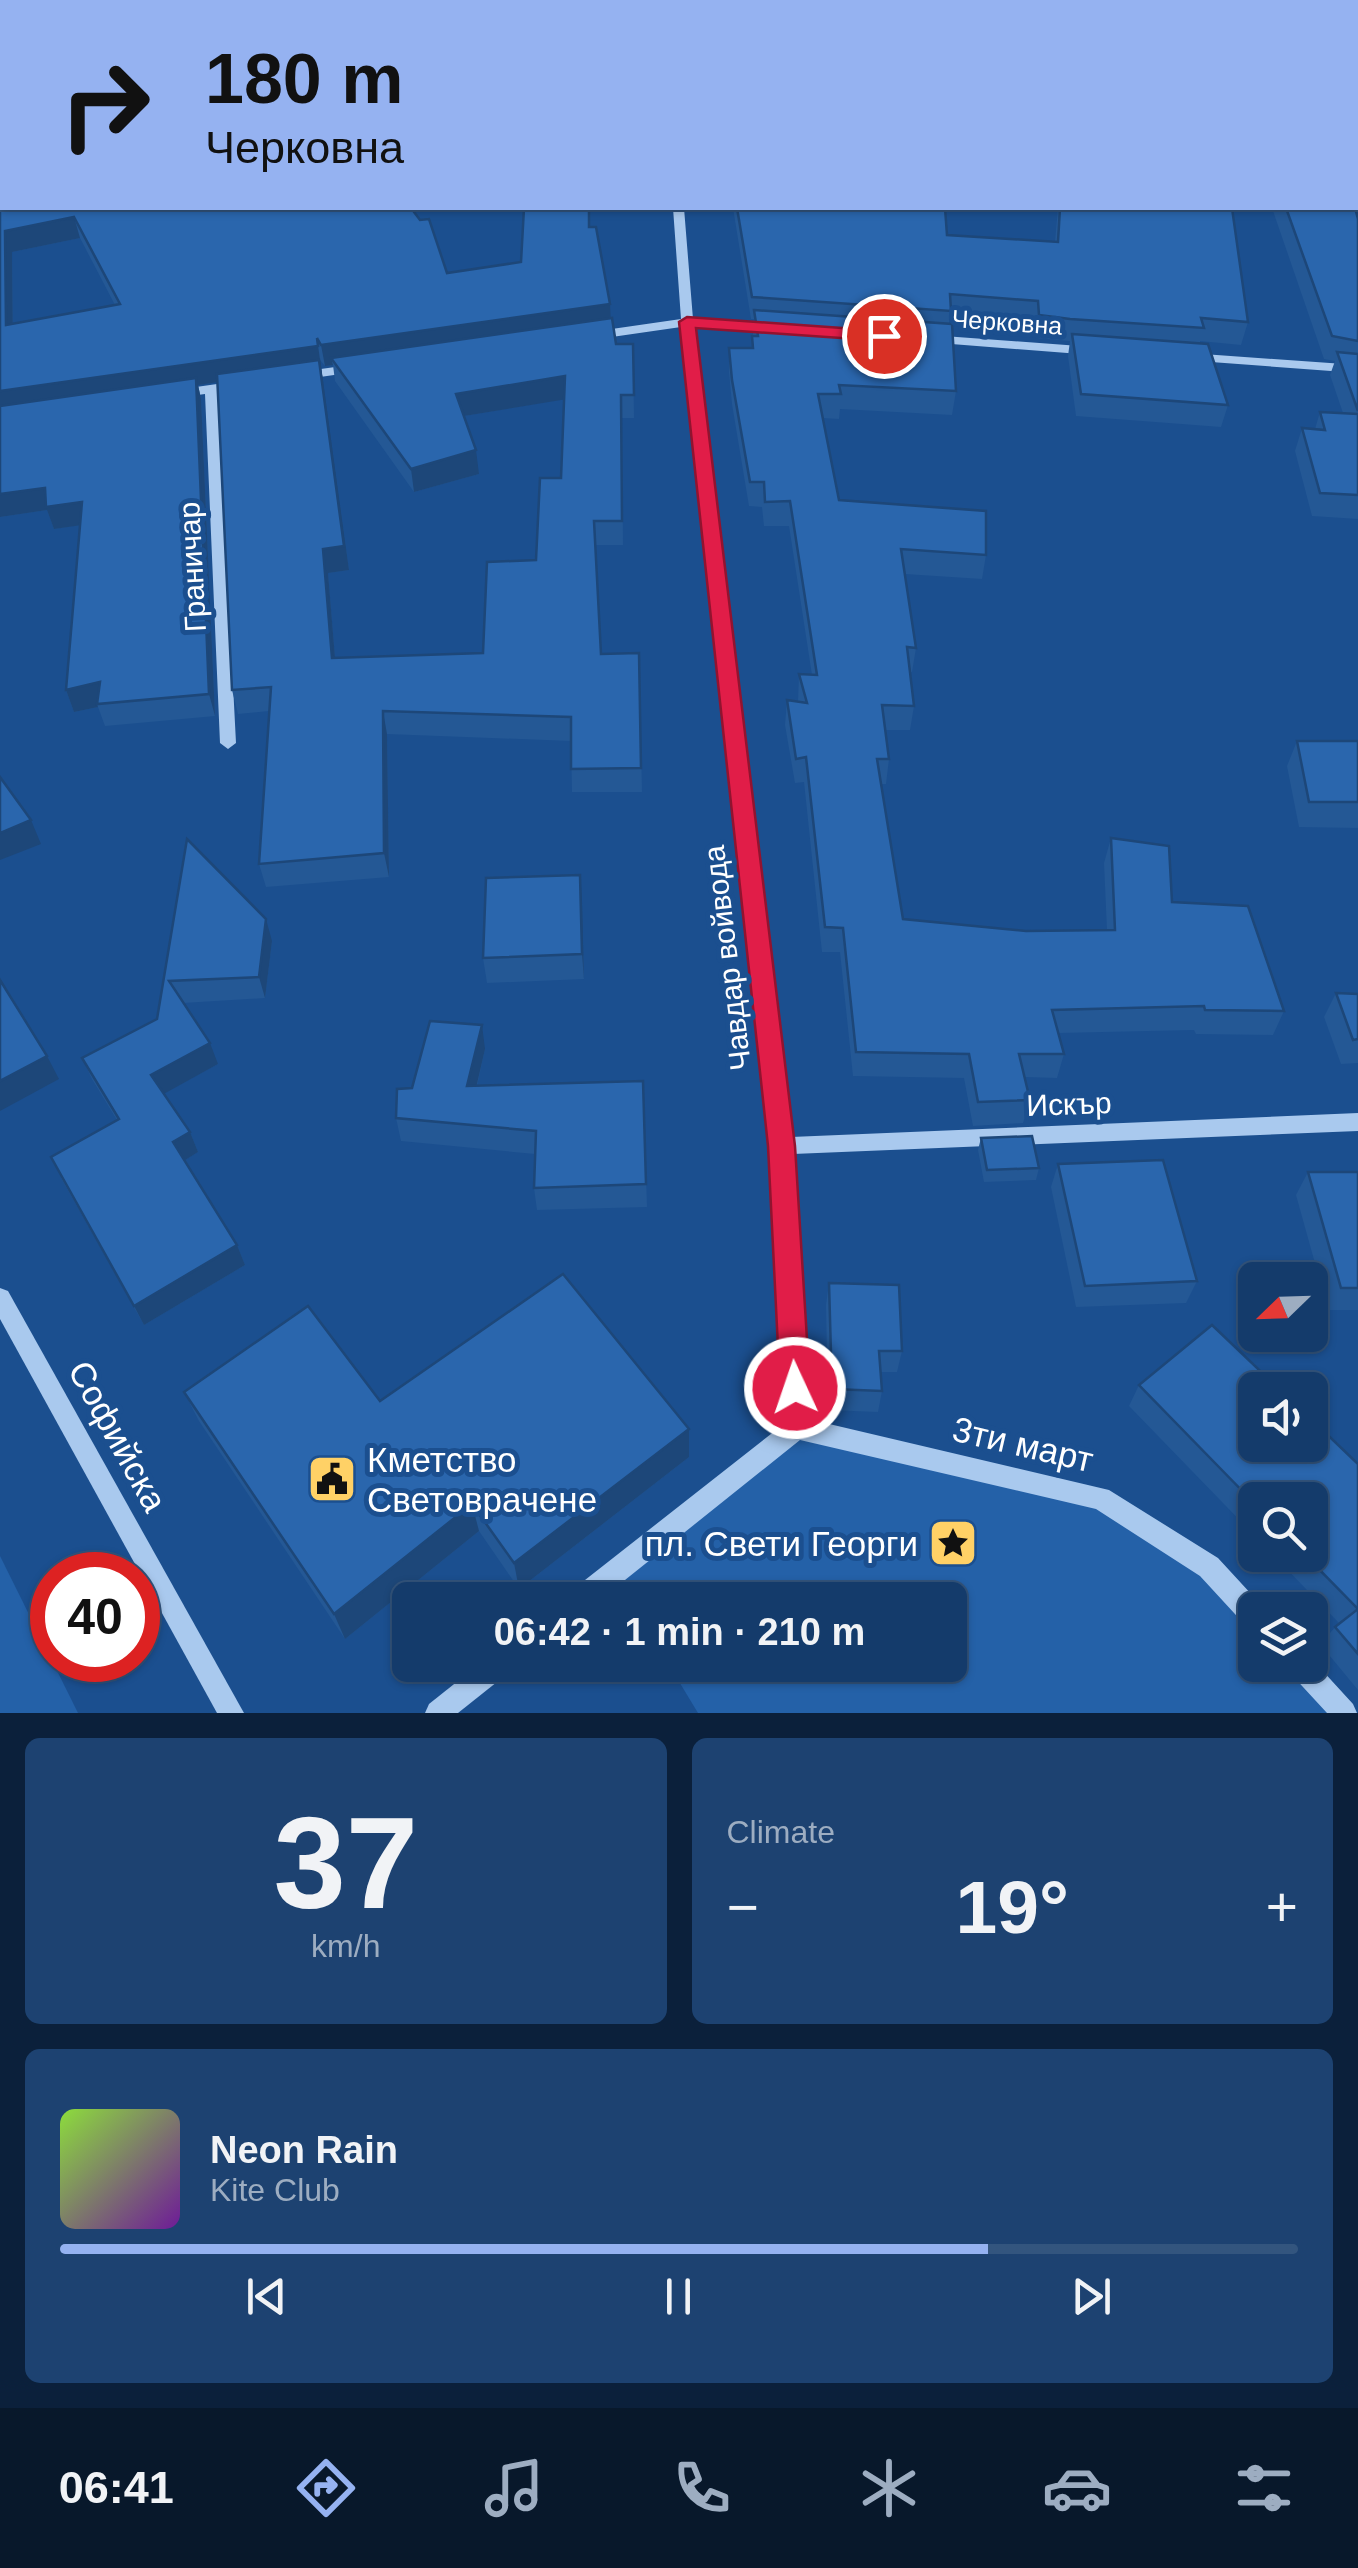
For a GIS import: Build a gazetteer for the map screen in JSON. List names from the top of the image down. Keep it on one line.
{"streets":{"street":["Черковна","Граничар","Чавдар войвода","Искър","Софийска","3ти март"]},"crossings":[["Чавдар войвода","Искър"],["Чавдар войвода","3ти март"]],"places":{"public building":["Кметство Световрачене"],"place":["пл. Свети Георги"]},"north":"bottom left","page":{"turn":["180 m","Черковна"],"limit":"40","trip":"06:42 · 1 min · 210 m","tile":[["37","km/h"],"Climate"],"heat":["−","19°","+"],"song":["Neon Rain","Kite Club"],"tabs":"06:41"}}
